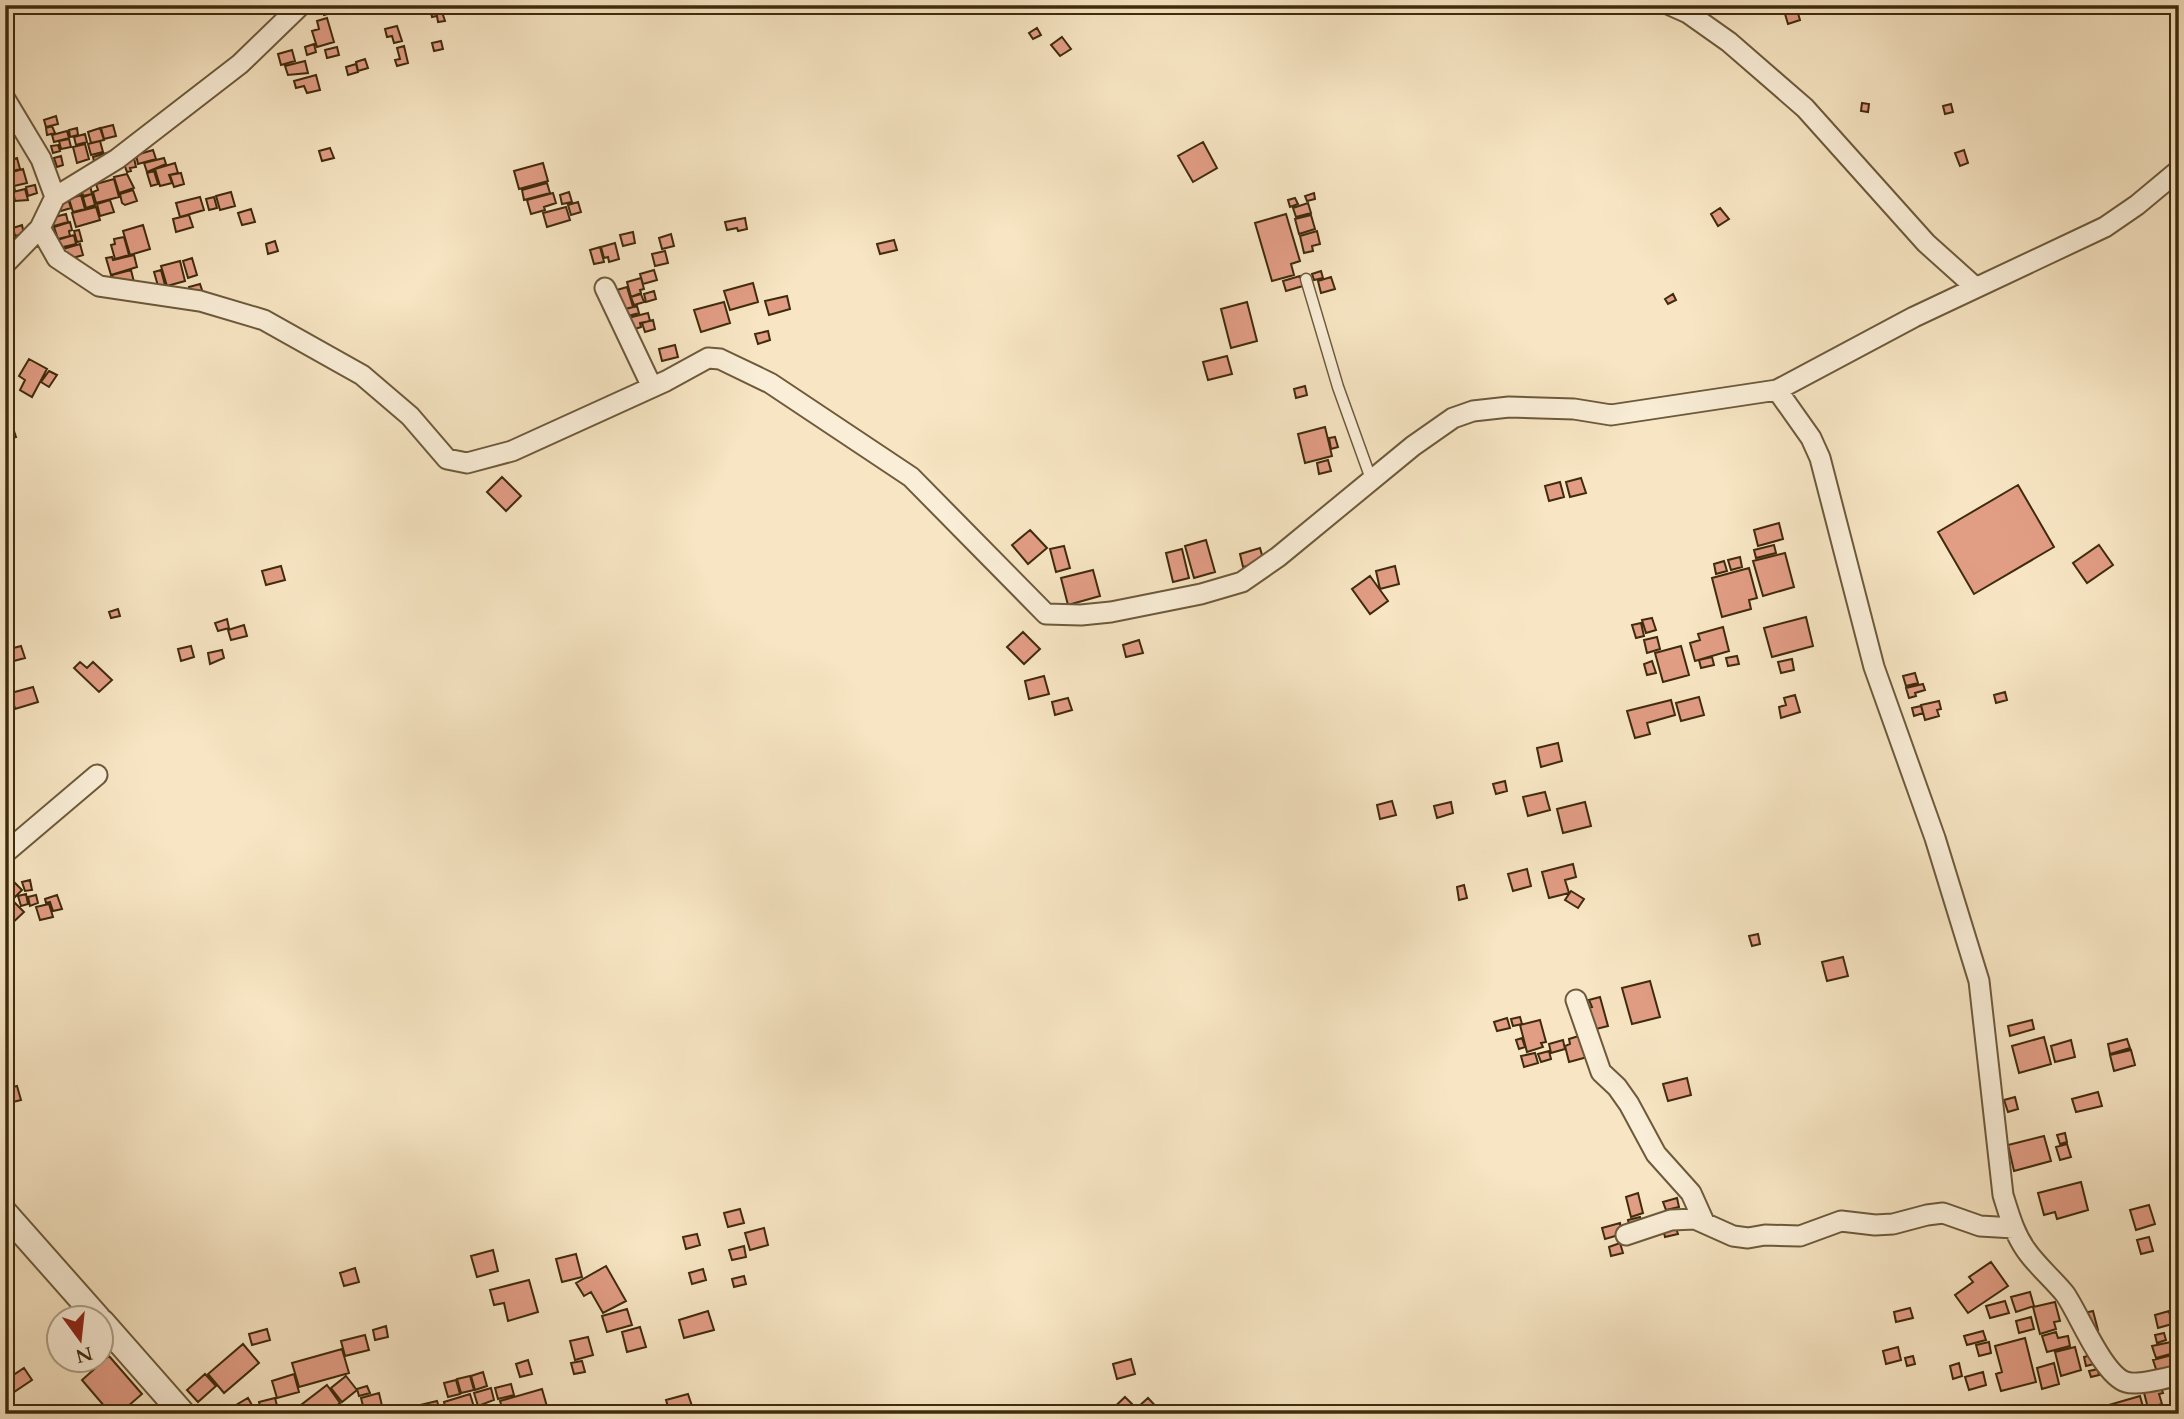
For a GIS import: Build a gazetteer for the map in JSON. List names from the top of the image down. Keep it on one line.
{"north":"bottom"}
